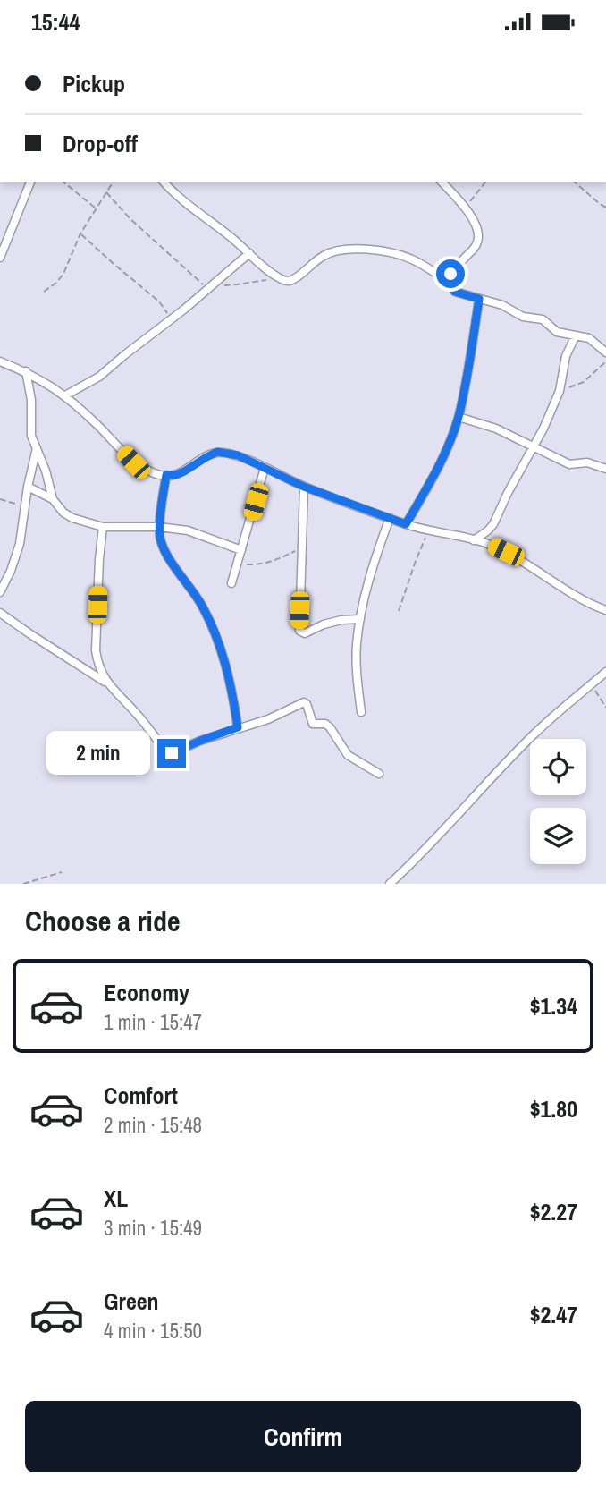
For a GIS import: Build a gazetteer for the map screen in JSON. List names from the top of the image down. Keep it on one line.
{"page":{"status":"15:44","banner":["Pickup","Drop-off"],"bubble":"2 min","heading":"Choose a ride","list":[{"name":"Economy","note":"1 min · 15:47","value":"$1.34"},{"name":"Comfort","note":"2 min · 15:48","value":"$1.80"},{"name":"XL","note":"3 min · 15:49","value":"$2.27"},{"name":"Green","note":"4 min · 15:50","value":"$2.47"}],"buttons":"Confirm"}}
